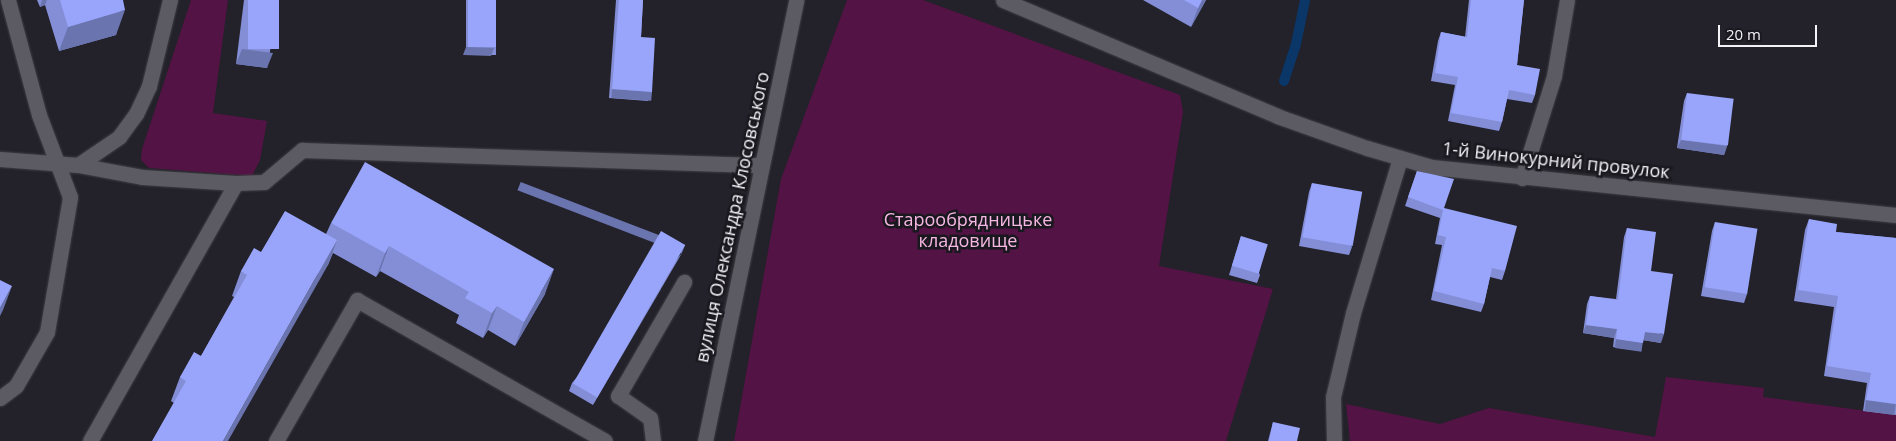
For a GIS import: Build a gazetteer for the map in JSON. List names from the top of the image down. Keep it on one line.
{"streets":{"street":["1-й Винокурний провулок","вулиця Олександра Клосовського"]},"parks":["Старообрядницьке кладовище"],"scale_bar":"20 m"}
